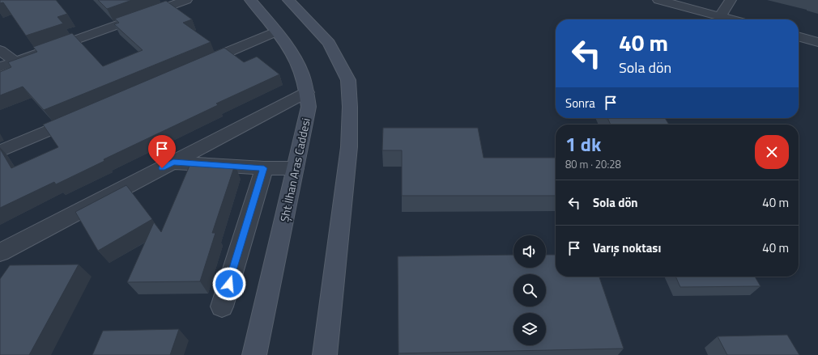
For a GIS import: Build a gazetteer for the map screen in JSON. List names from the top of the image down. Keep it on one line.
{"streets":{"main road":["Şht İlhan Aras Caddesi"]},"page":{"turn":["40 m","Sola dön"],"then":"Sonra","heading":["1 dk","80 m · 20:28"],"list":[{"name":"Sola dön","value":"40 m"},{"name":"Varış noktası","value":"40 m"}]}}
